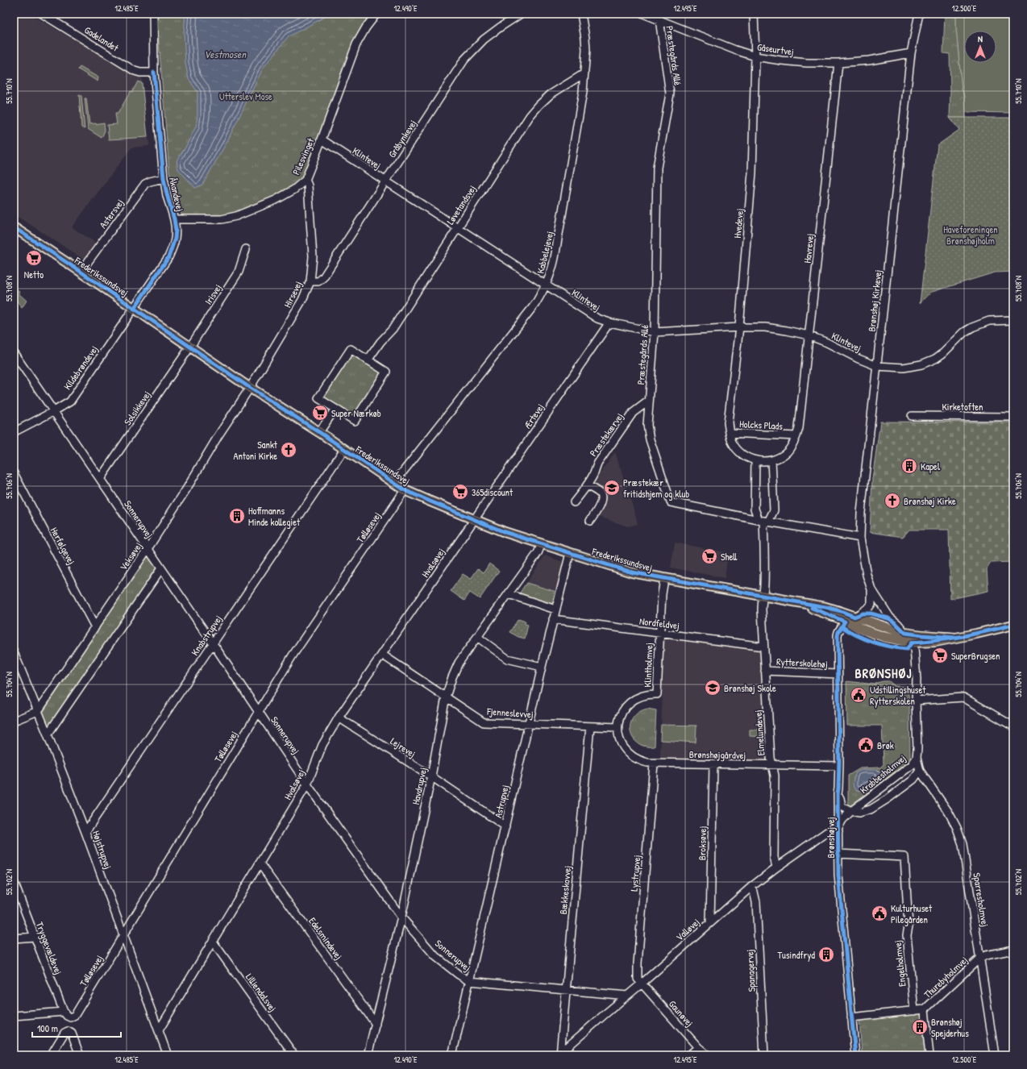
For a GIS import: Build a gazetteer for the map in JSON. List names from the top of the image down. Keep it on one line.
{"streets":{"main road":["Frederikssundsvej"],"street":["Gadelandet","Gåseurtvej","Præstegårds Allé","Gråbynkevej","Pilesvinget","Klintevej","Åkandevej","Løvetandsvej","Astersvej","Hvedevej","Havrevej","Kabbelejevej","Irisvej","Hirsevej","Brønshøj Kirkevej","Kildebrøndevej","Kirketoften","Solsikkevej","Ærtevej","Holcks Plads","Præstekærvej","Sonnerupvej","Tølløsevej","Herfølgevej","Veksøvej","Hvalsøvej","Nordfeldvej","Knabstrupvej","Rytterskolehøj","Klintholmvej","Fjenneslevvej","Elmelundevej","Lejrevej","Brønshøjgårdvej","Krabbesholmvej","Havdrupvej","Astrupvej","Brønshøjvej","Broksøvej","Højstrupvej","Lystrupvej","Bækkeskovvej","Sparresholmvej","Valløvej","Edelsmindevej","Tryggevældevej","Engelholmvej","Spanagervej","Thurebyholmvej","Lilliendalsvej","Gaunøvej"]},"crossings":[["Gadelandet","Åkandevej"],["Gåseurtvej","Præstegårds Allé"],["Gåseurtvej","Hvedevej"],["Gåseurtvej","Havrevej"],["Gåseurtvej","Brønshøj Kirkevej"],["Præstegårds Allé","Klintevej"],["Præstegårds Allé","Brønshøj Kirkevej"],["Præstegårds Allé","Præstekærvej"],["Gråbynkevej","Klintevej"],["Gråbynkevej","Hirsevej"],["Pilesvinget","Klintevej"],["Pilesvinget","Åkandevej"],["Pilesvinget","Hirsevej"],["Klintevej","Løvetandsvej"],["Klintevej","Hvedevej"],["Klintevej","Havrevej"],["Klintevej","Kabbelejevej"],["Klintevej","Brønshøj Kirkevej"],["Klintevej","Ærtevej"],["Åkandevej","Astersvej"],["Åkandevej","Frederikssundsvej"],["Åkandevej","Kildebrøndevej"],["Løvetandsvej","Kabbelejevej"],["Astersvej","Frederikssundsvej"],["Hvedevej","Holcks Plads"],["Havrevej","Holcks Plads"],["Kabbelejevej","Frederikssundsvej"],["Frederikssundsvej","Irisvej"],["Frederikssundsvej","Hirsevej"],["Frederikssundsvej","Brønshøj Kirkevej"],["Frederikssundsvej","Kildebrøndevej"],["Frederikssundsvej","Solsikkevej"],["Frederikssundsvej","Ærtevej"],["Frederikssundsvej","Tølløsevej"],["Frederikssundsvej","Veksøvej"],["Frederikssundsvej","Hvalsøvej"],["Frederikssundsvej","Knabstrupvej"],["Frederikssundsvej","Klintholmvej"],["Frederikssundsvej","Elmelundevej"],["Frederikssundsvej","Krabbesholmvej"],["Frederikssundsvej","Havdrupvej"],["Frederikssundsvej","Astrupvej"],["Frederikssundsvej","Brønshøjvej"],["Irisvej","Solsikkevej"],["Hirsevej","Veksøvej"],["Brønshøj Kirkevej","Krabbesholmvej"],["Kildebrøndevej","Sonnerupvej"],["Solsikkevej","Sonnerupvej"],["Ærtevej","Hvalsøvej"],["Sonnerupvej","Tølløsevej"],["Sonnerupvej","Veksøvej"],["Sonnerupvej","Hvalsøvej"],["Sonnerupvej","Knabstrupvej"],["Sonnerupvej","Havdrupvej"],["Sonnerupvej","Astrupvej"],["Sonnerupvej","Bækkeskovvej"],["Sonnerupvej","Valløvej"],["Tølløsevej","Højstrupvej"],["Tølløsevej","Tryggevældevej"],["Herfølgevej","Veksøvej"],["Veksøvej","Højstrupvej"],["Hvalsøvej","Fjenneslevvej"],["Hvalsøvej","Lejrevej"],["Hvalsøvej","Højstrupvej"],["Hvalsøvej","Edelsmindevej"],["Hvalsøvej","Lilliendalsvej"],["Nordfeldvej","Klintholmvej"],["Nordfeldvej","Elmelundevej"],["Nordfeldvej","Astrupvej"],["Knabstrupvej","Højstrupvej"],["Rytterskolehøj","Elmelundevej"],["Rytterskolehøj","Brønshøjvej"],["Klintholmvej","Fjenneslevvej"],["Klintholmvej","Brønshøjgårdvej"],["Fjenneslevvej","Brønshøjgårdvej"],["Fjenneslevvej","Havdrupvej"],["Fjenneslevvej","Astrupvej"],["Fjenneslevvej","Bækkeskovvej"],["Elmelundevej","Brønshøjgårdvej"],["Elmelundevej","Valløvej"],["Lejrevej","Havdrupvej"],["Lejrevej","Astrupvej"],["Brønshøjgårdvej","Brønshøjvej"],["Brønshøjgårdvej","Broksøvej"],["Brønshøjgårdvej","Lystrupvej"],["Krabbesholmvej","Brønshøjvej"],["Krabbesholmvej","Sparresholmvej"],["Krabbesholmvej","Valløvej"],["Havdrupvej","Edelsmindevej"],["Brønshøjvej","Valløvej"],["Brønshøjvej","Engelholmvej"],["Brønshøjvej","Thurebyholmvej"],["Broksøvej","Valløvej"],["Lystrupvej","Valløvej"],["Lystrupvej","Gaunøvej"],["Bækkeskovvej","Valløvej"],["Sparresholmvej","Thurebyholmvej"],["Valløvej","Spanagervej"],["Valløvej","Gaunøvej"],["Engelholmvej","Thurebyholmvej"]],"districts":["BRØNSHØJ"],"water":["Vestmosen"],"parks":["Utterslev Mose","Haveforeningen Brønshøjholm"],"places":{"supermarket":["Netto","Super Nærkøb","365discount","Shell","SuperBrugsen"],"church":["Sankt Antoni Kirke","Brønshøj Kirke"],"building":["Kapel","Hoffmanns Minde kollegiet","Tusindfryd","Brønshøj Spejderhus"],"school or university":["Præstekær fritidshjem og klub","Brønshøj Skole"],"public building":["Udstillingshuset Rytterskolen","Brøk","Kulturhuset Pilegården"]},"scale_bar":"100 m","north":"top","coordinates":["12.485°E","12.490°E","12.495°E","12.500°E","55.710°N","55.708°N","55.706°N","55.704°N","55.702°N"]}
